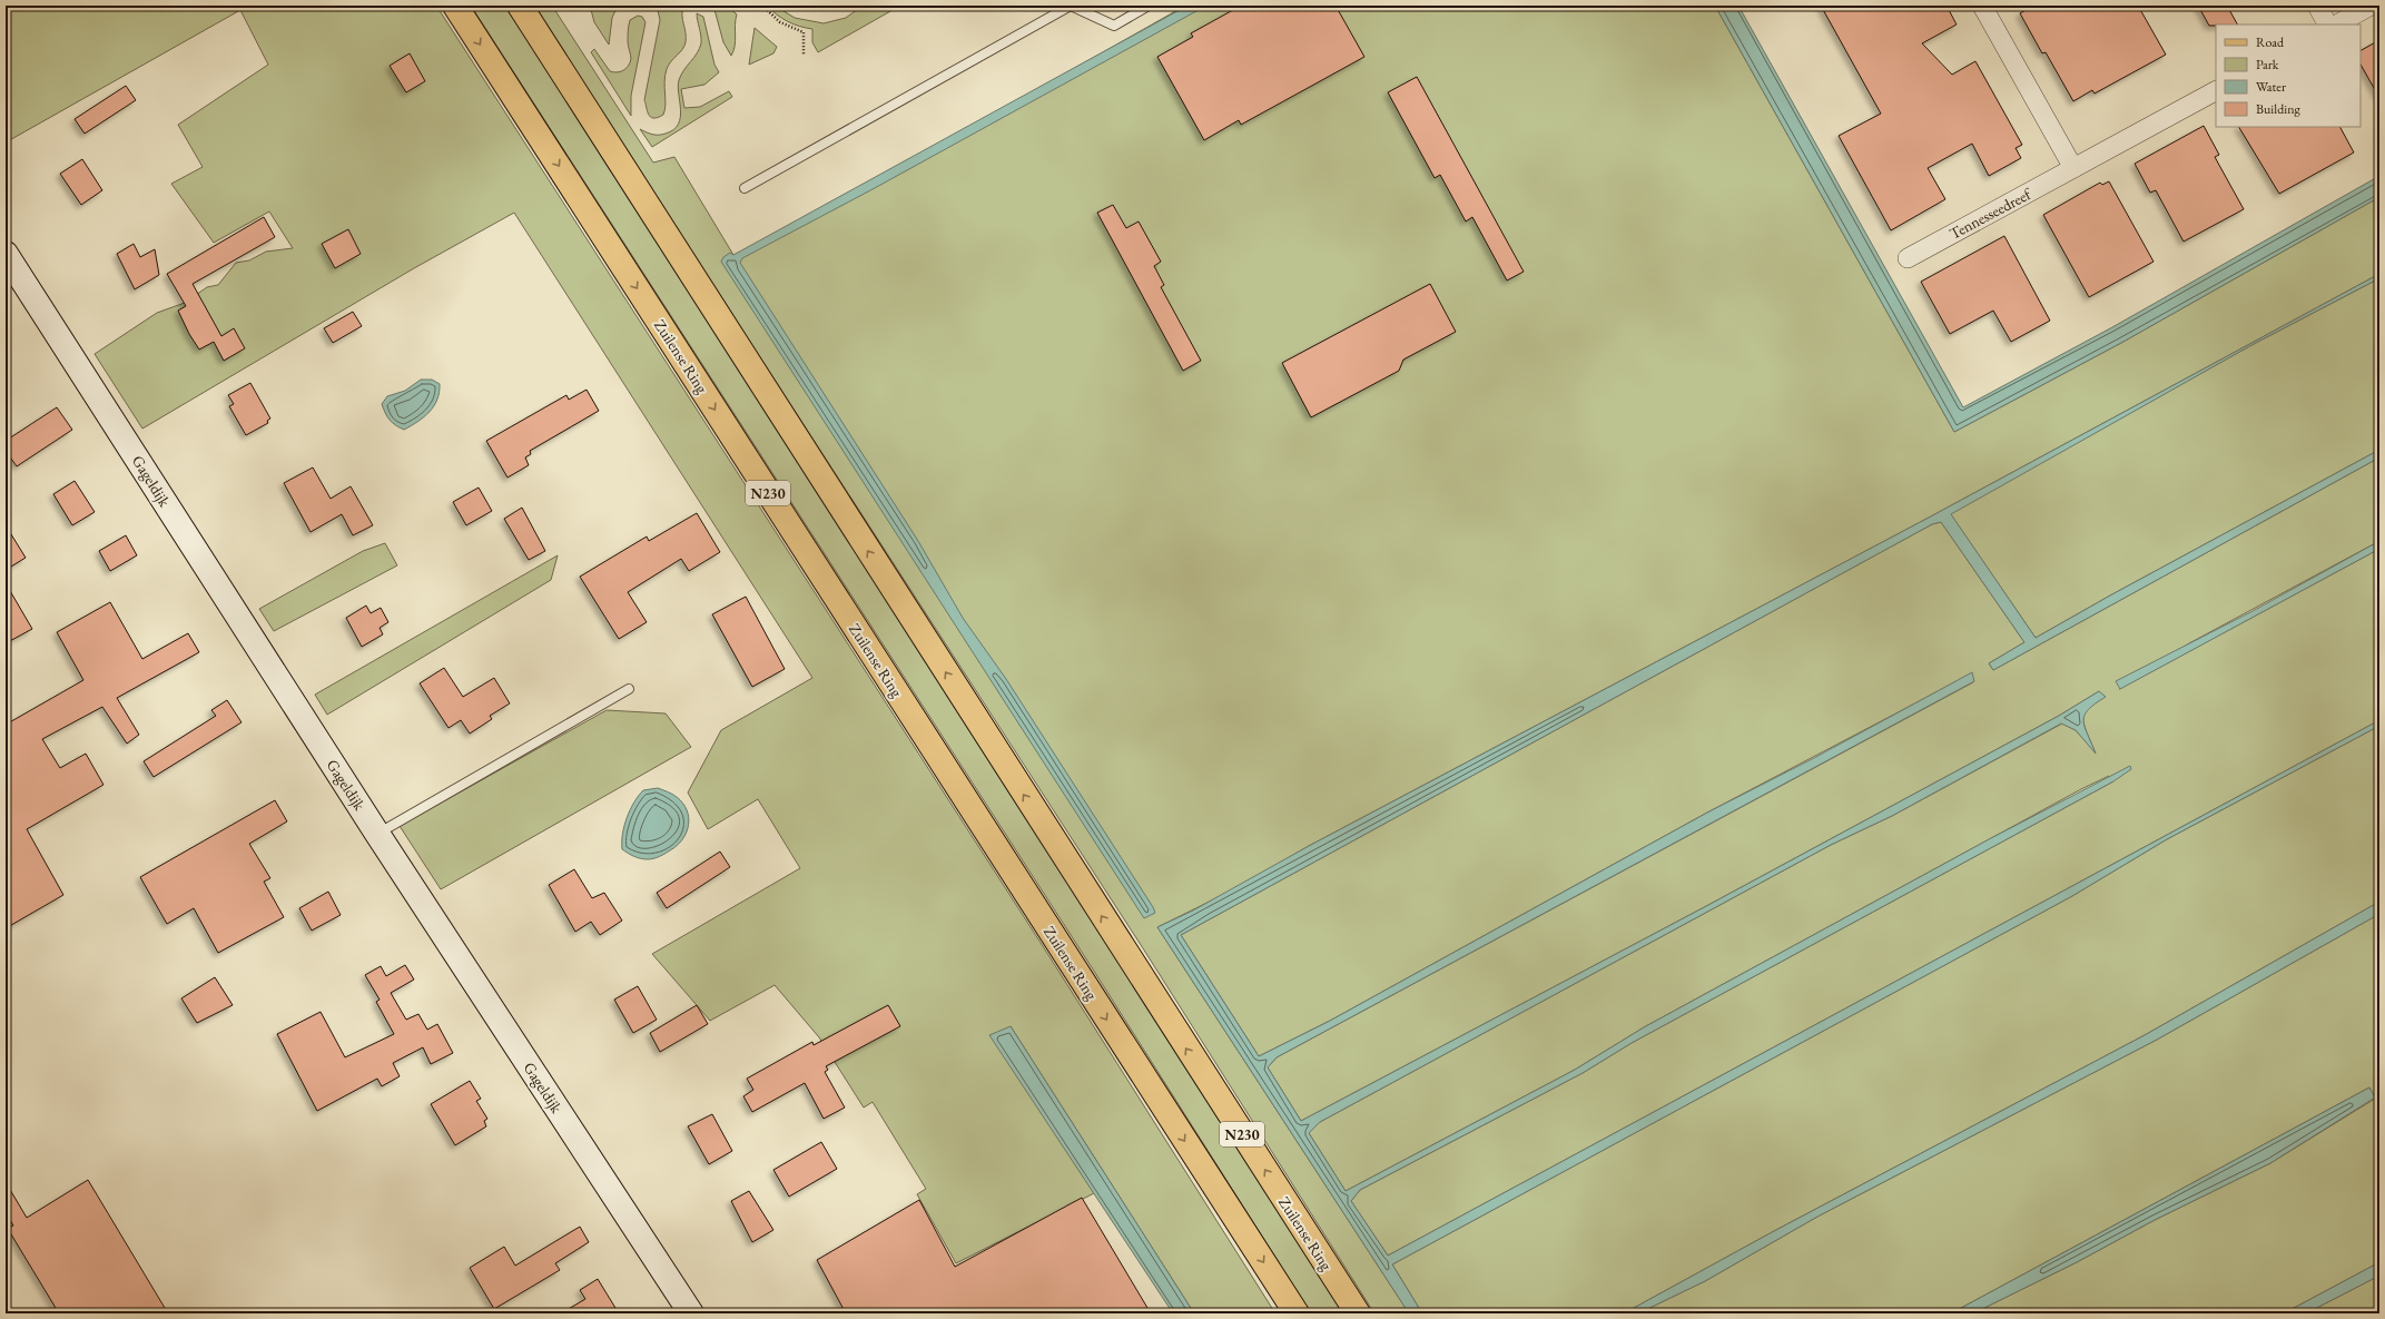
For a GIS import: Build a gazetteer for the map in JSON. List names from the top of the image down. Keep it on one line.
{"streets":{"main road":["Zuilense Ring","N230"],"street":["Tennesseedreef","Gageldijk"]},"legend":["Road","Park","Water","Building"]}
